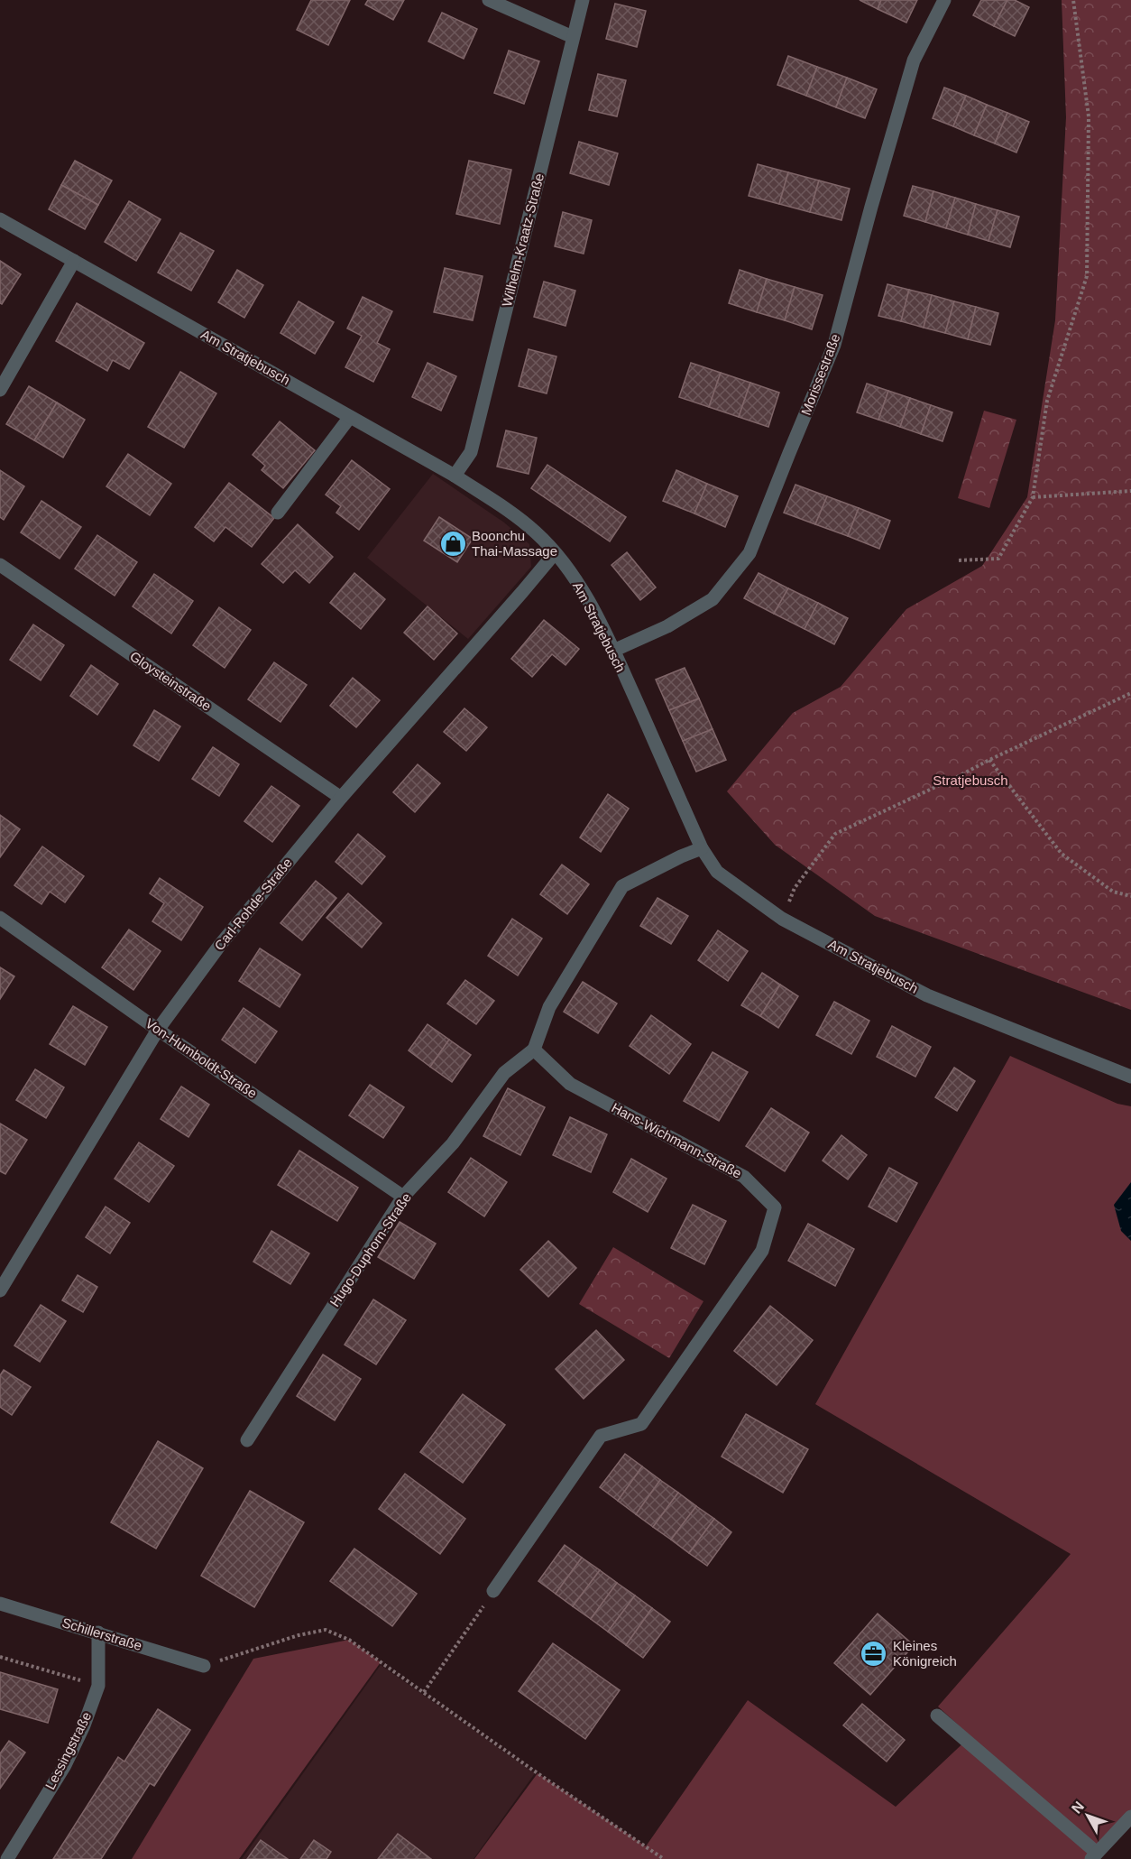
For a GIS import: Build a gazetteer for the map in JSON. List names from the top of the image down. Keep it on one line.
{"streets":{"street":["Wilhelm-Kraatz-Straße","Am Stratjebusch","Morissestraße","Gloysteinstraße","Carl-Rohde-Straße","Von-Humboldt-Straße","Hans-Wichmann-Straße","Hugo-Duphorn-Straße","Schillerstraße","Lessingstraße"]},"crossings":[["Wilhelm-Kraatz-Straße","Am Stratjebusch"],["Am Stratjebusch","Morissestraße"],["Am Stratjebusch","Carl-Rohde-Straße"],["Gloysteinstraße","Carl-Rohde-Straße"],["Carl-Rohde-Straße","Von-Humboldt-Straße"],["Von-Humboldt-Straße","Hugo-Duphorn-Straße"],["Hans-Wichmann-Straße","Hugo-Duphorn-Straße"],["Schillerstraße","Lessingstraße"]],"parks":["Stratjebusch"],"places":{"shop":["Boonchu Thai-Massage"],"office":["Kleines Königreich"]},"north":"top left"}
